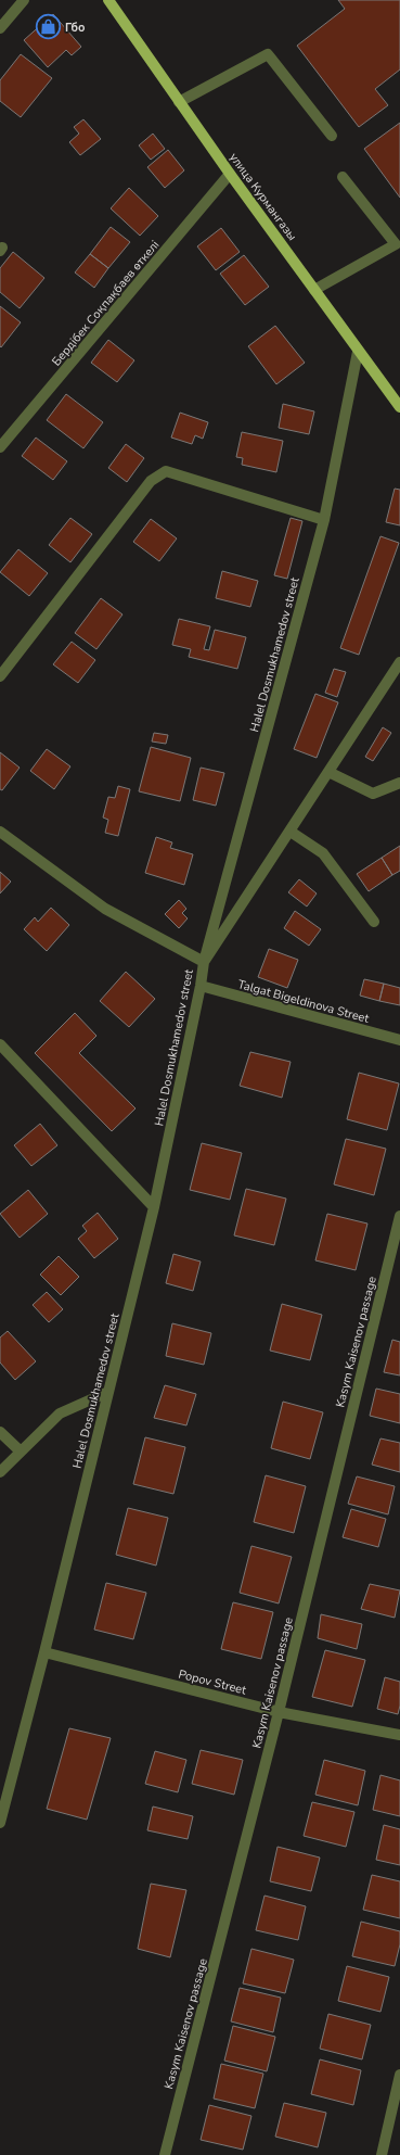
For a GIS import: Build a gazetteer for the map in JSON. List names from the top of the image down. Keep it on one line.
{"streets":{"main road":["улица Курмангазы"],"street":["Бердібек Соқпақбаев өткелі","Halel Dosmukhamedov street","Talgat Bigeldinova Street","Kasym Kaisenov passage","Popov Street"]},"crossings":[["улица Курмангазы","Бердібек Соқпақбаев өткелі"],["улица Курмангазы","Halel Dosmukhamedov street"],["Halel Dosmukhamedov street","Talgat Bigeldinova Street"],["Halel Dosmukhamedov street","Popov Street"],["Kasym Kaisenov passage","Popov Street"]],"places":{"shop":["Гбо"]}}
